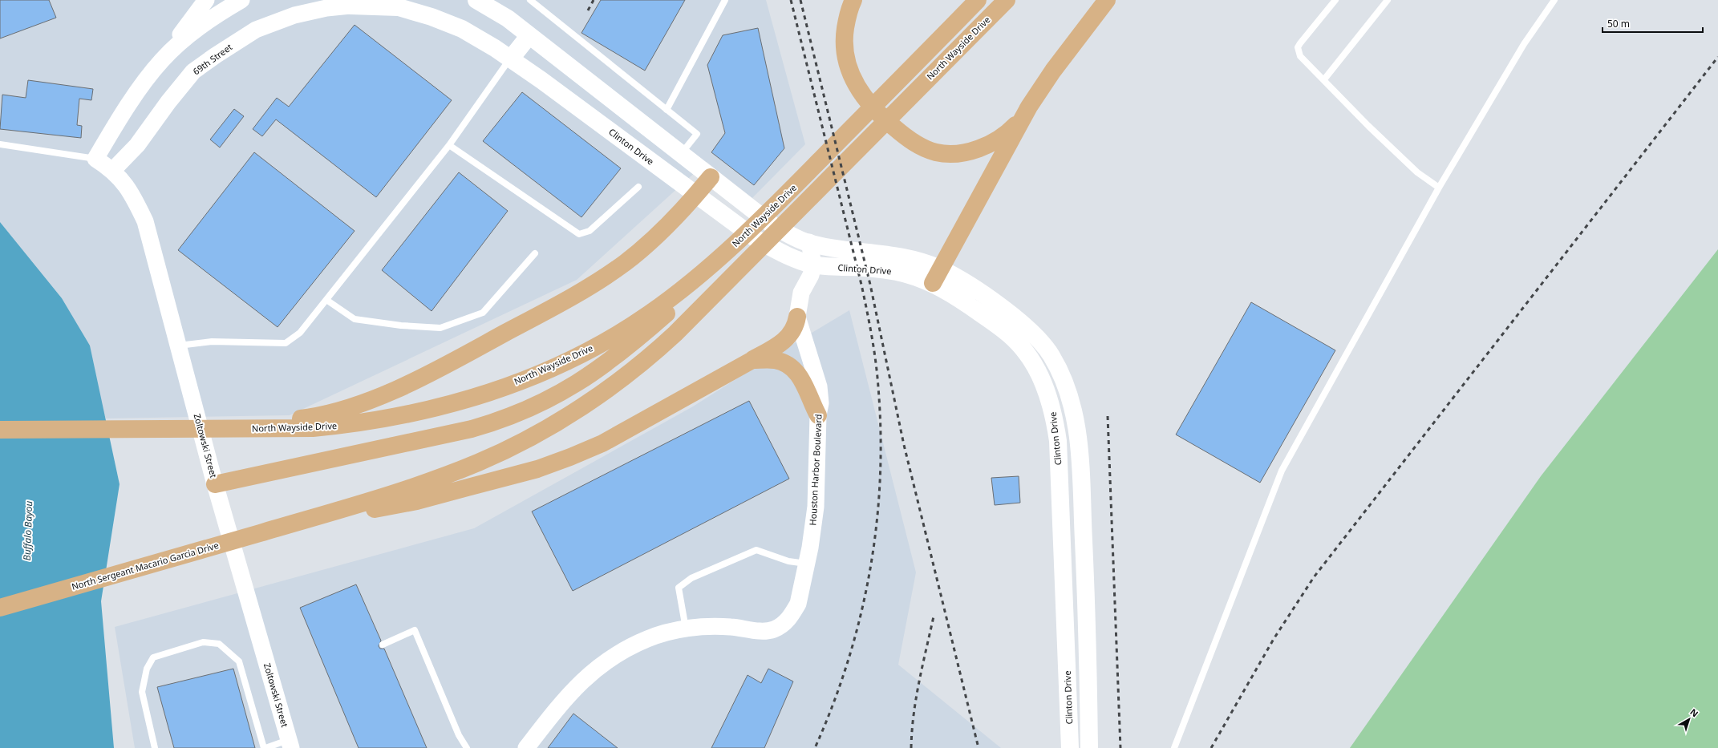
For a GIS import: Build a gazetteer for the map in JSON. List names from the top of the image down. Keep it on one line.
{"streets":{"main road":["North Wayside Drive","Clinton Drive","North Sergeant Macario Garcia Drive"],"street":["69th Street","Zoltowski Street","Houston Harbor Boulevard"]},"crossings":[["North Wayside Drive","North Sergeant Macario Garcia Drive"],["69th Street","Clinton Drive"],["69th Street","Zoltowski Street"],["Clinton Drive","Houston Harbor Boulevard"]],"water":["Buffalo Bayou"],"scale_bar":"50 m","north":"top right"}
